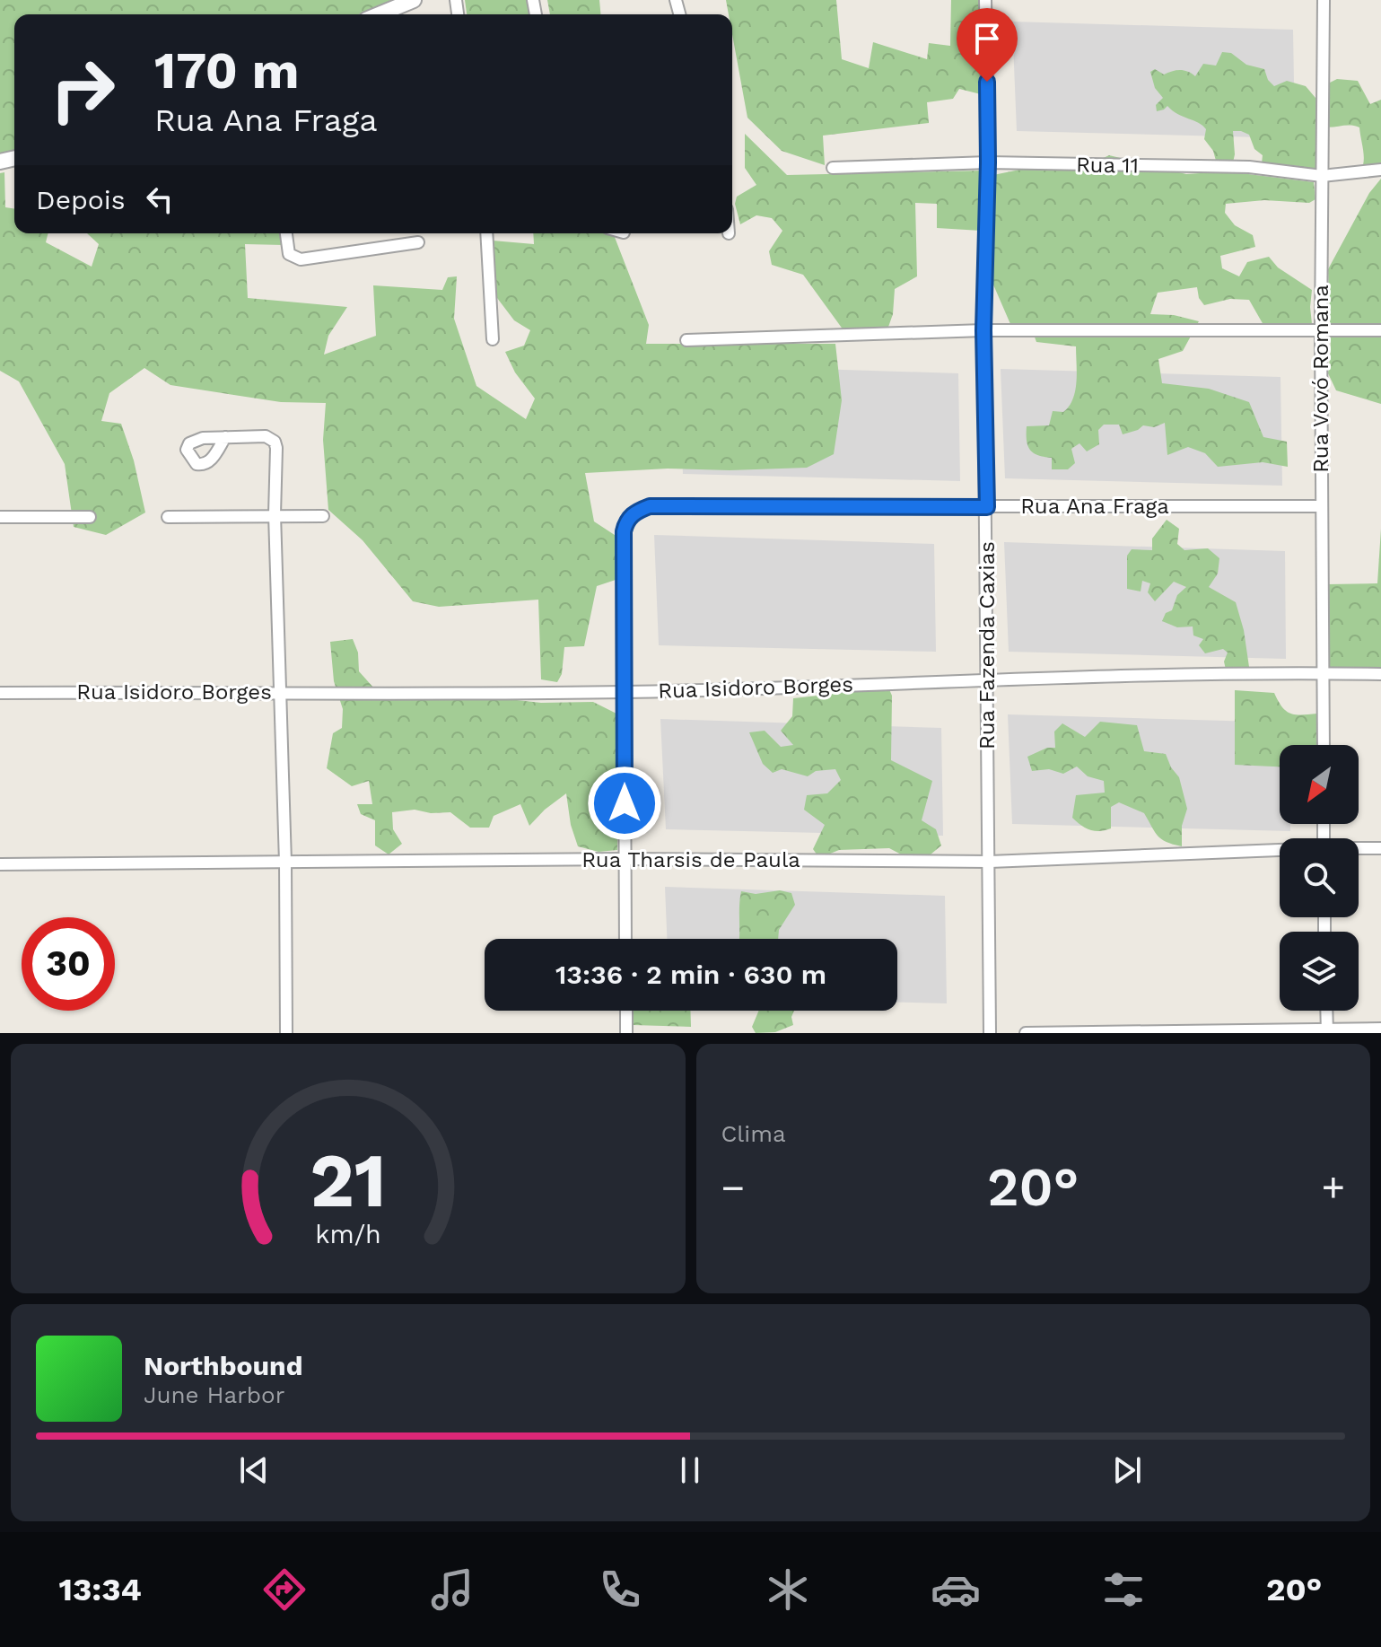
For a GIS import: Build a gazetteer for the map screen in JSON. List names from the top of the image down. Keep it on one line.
{"streets":{"street":["Rua 11","Rua Vovó Romana","Rua Ana Fraga","Rua Fazenda Caxias","Rua Isidoro Borges","Rua Tharsis de Paula"]},"crossings":[["Rua 11","Rua Vovó Romana"],["Rua 11","Rua Fazenda Caxias"],["Rua Vovó Romana","Rua Ana Fraga"],["Rua Vovó Romana","Rua Isidoro Borges"],["Rua Ana Fraga","Rua Fazenda Caxias"],["Rua Ana Fraga","Rua Isidoro Borges"],["Rua Fazenda Caxias","Rua Isidoro Borges"],["Rua Fazenda Caxias","Rua Tharsis de Paula"]],"north":"bottom left","page":{"turn":["170 m","Rua Ana Fraga"],"then":"Depois","limit":"30","trip":"13:36 · 2 min · 630 m","tile":"Clima","heat":["−","20°","+"],"song":["Northbound","June Harbor"],"tabs":["13:34","20°"],"gauge":["21","km/h"]}}
